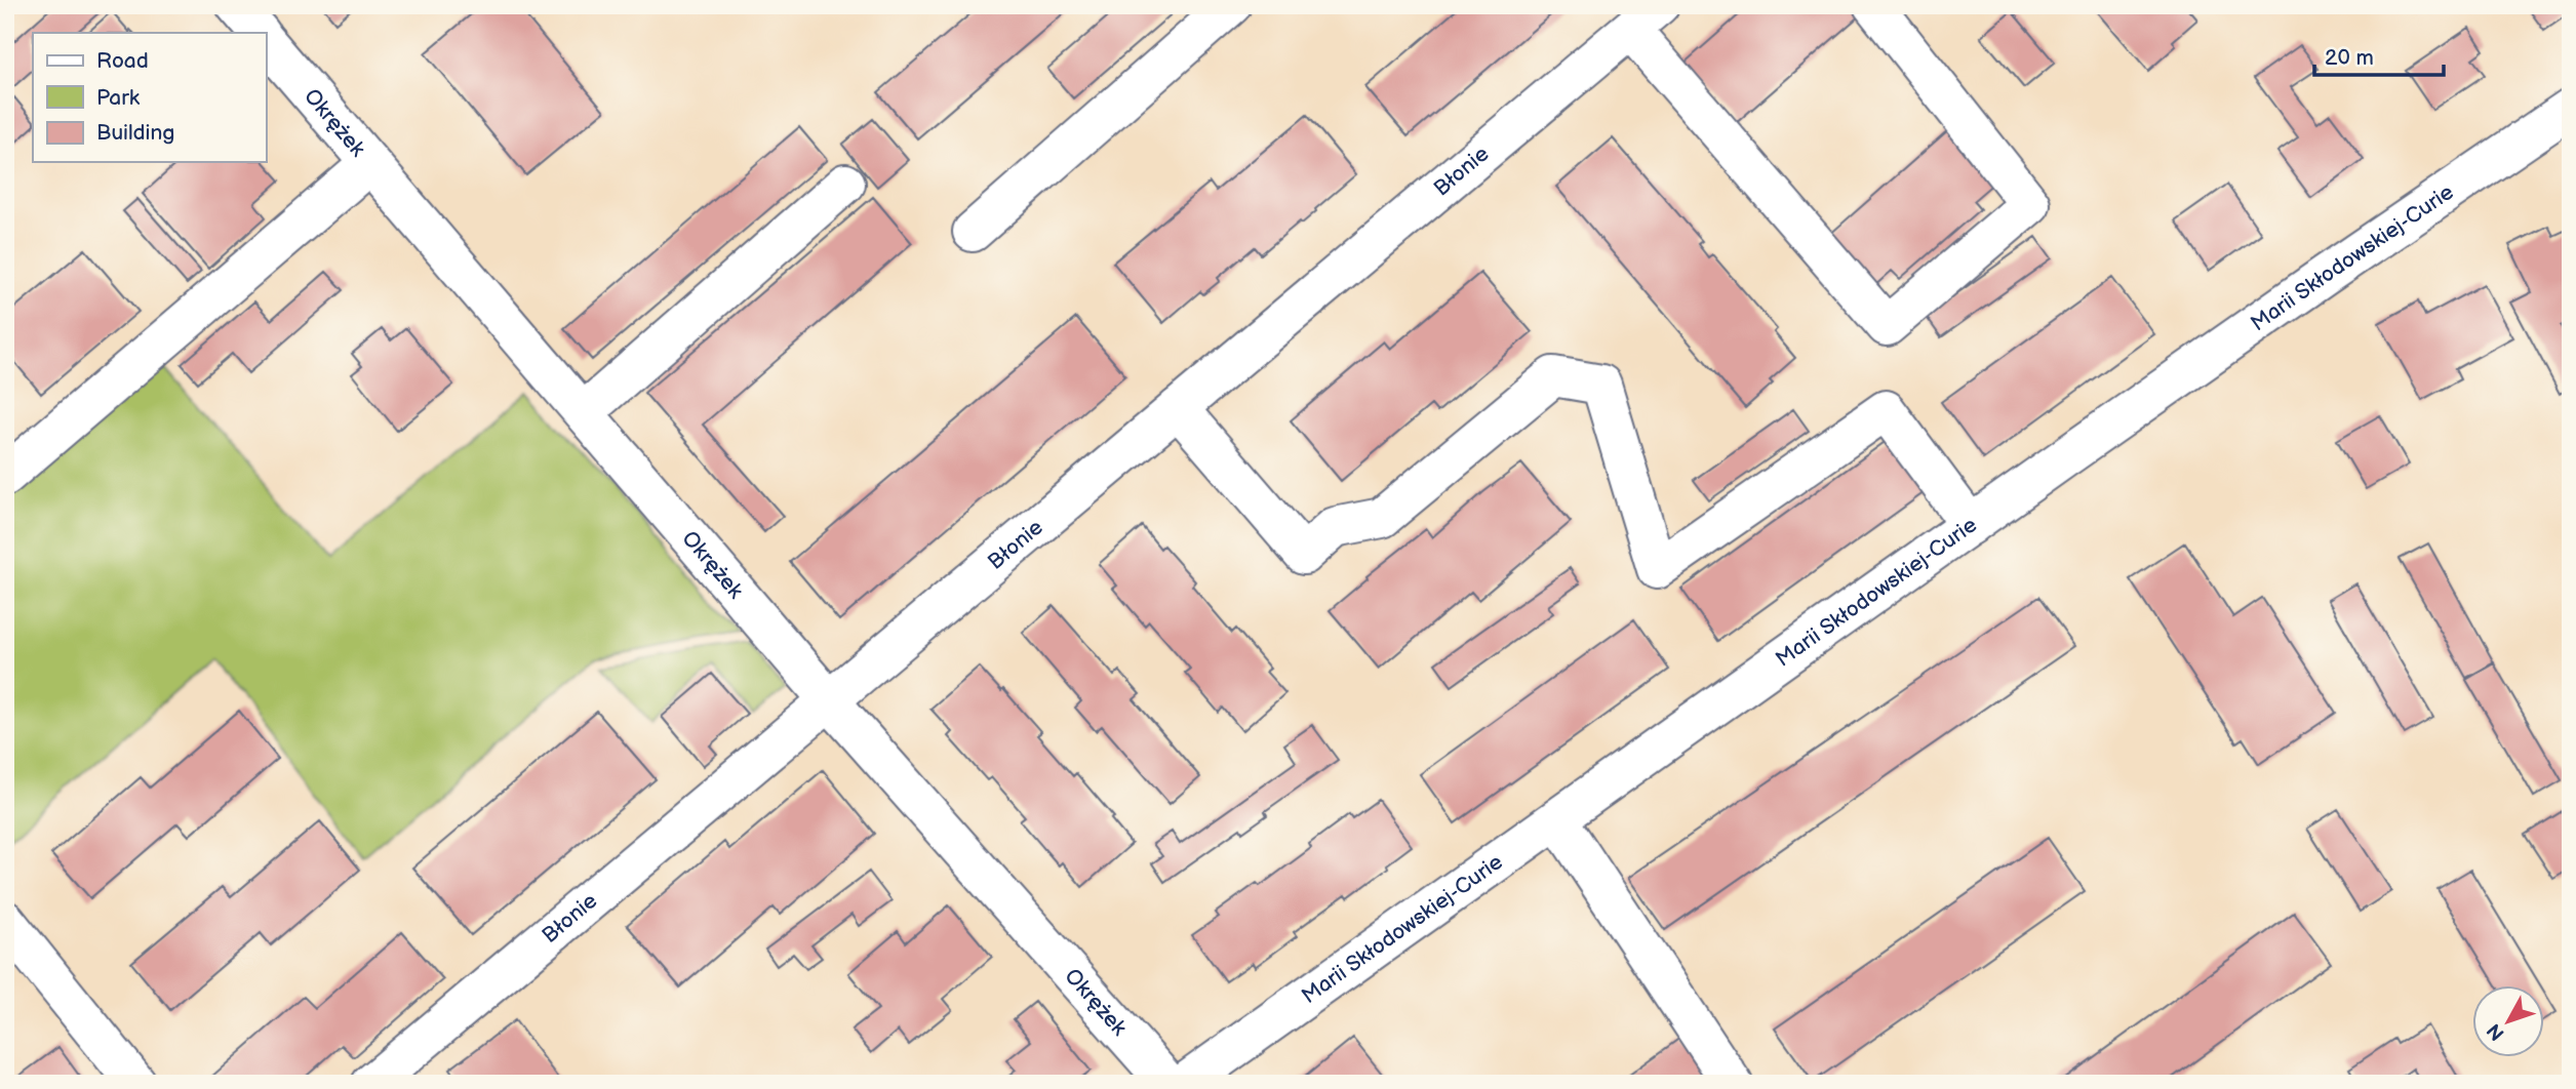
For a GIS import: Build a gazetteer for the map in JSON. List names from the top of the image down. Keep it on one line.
{"streets":{"street":["Okrężek","Błonie","Marii Skłodowskiej-Curie"]},"crossings":[["Okrężek","Błonie"]],"legend":["Road","Park","Building"],"scale_bar":"20 m","north":"bottom left"}
